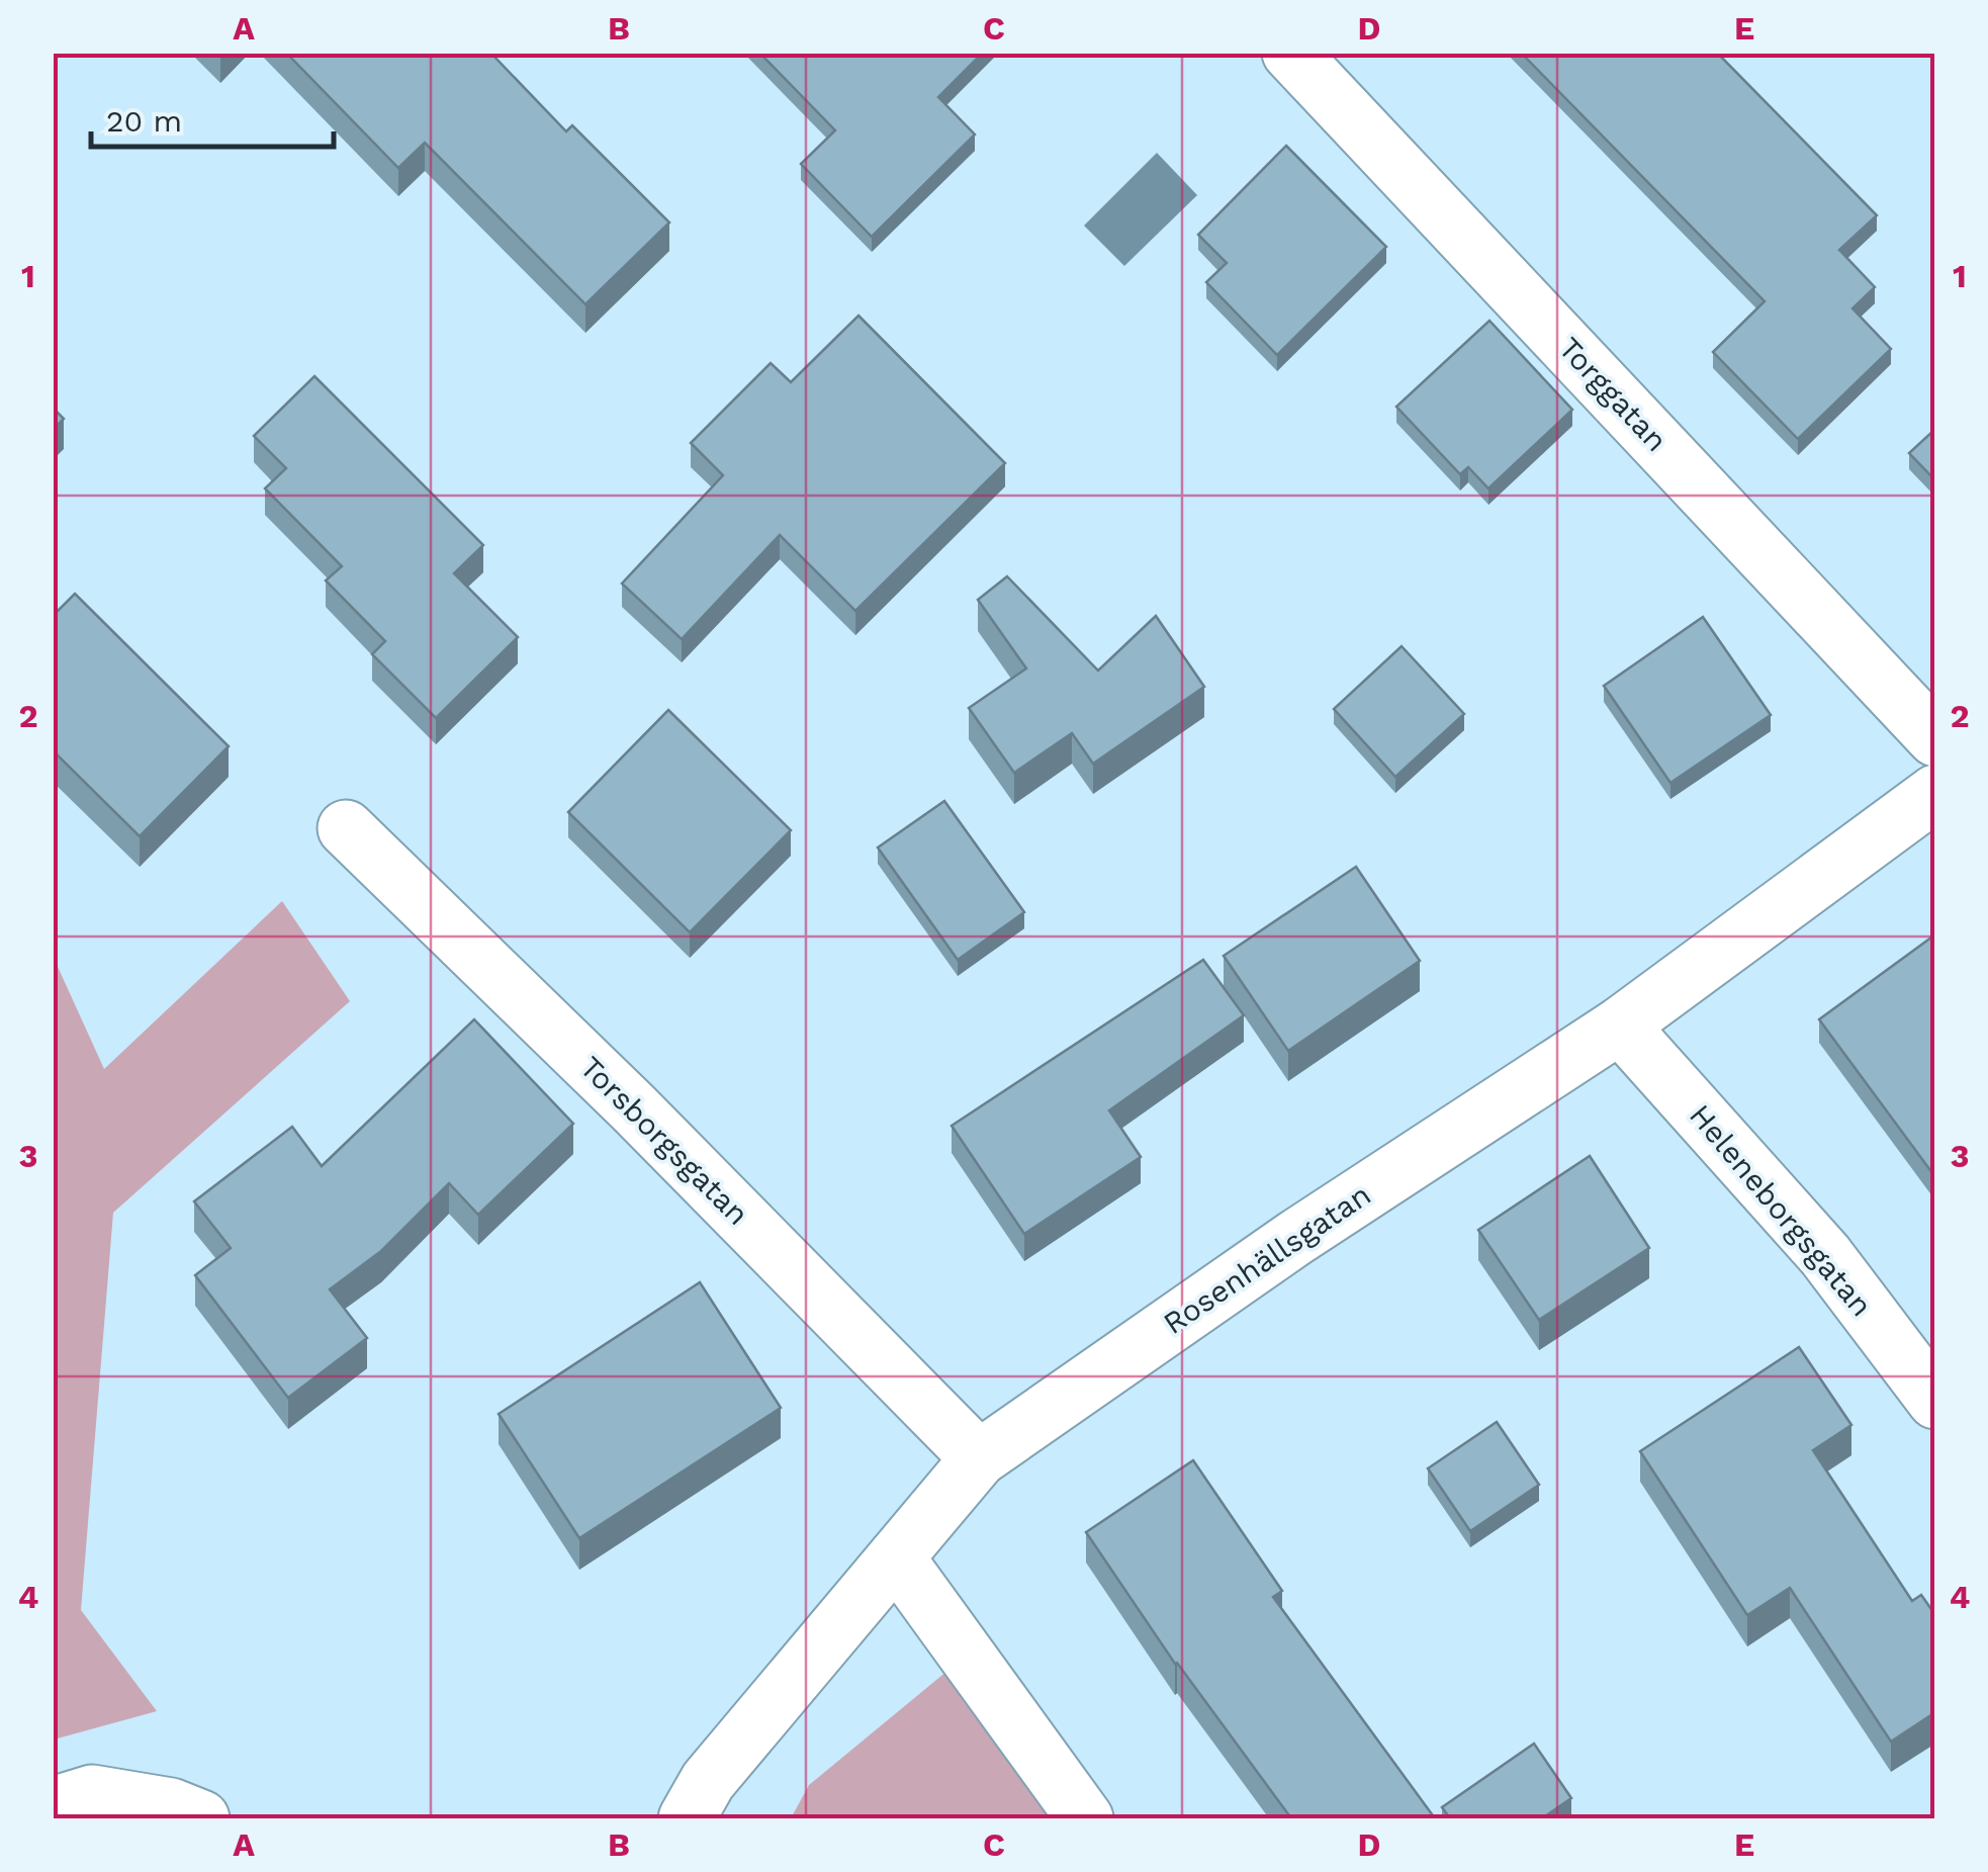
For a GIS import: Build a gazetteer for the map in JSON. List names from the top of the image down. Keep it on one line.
{"streets":{"street":["Torggatan","Torsborgsgatan","Heleneborgsgatan","Rosenhällsgatan"]},"crossings":[["Torsborgsgatan","Rosenhällsgatan"],["Heleneborgsgatan","Rosenhällsgatan"]],"scale_bar":"20 m","grid":{"columns":["A","B","C","D","E"],"rows":["1","2","3","4"]}}
